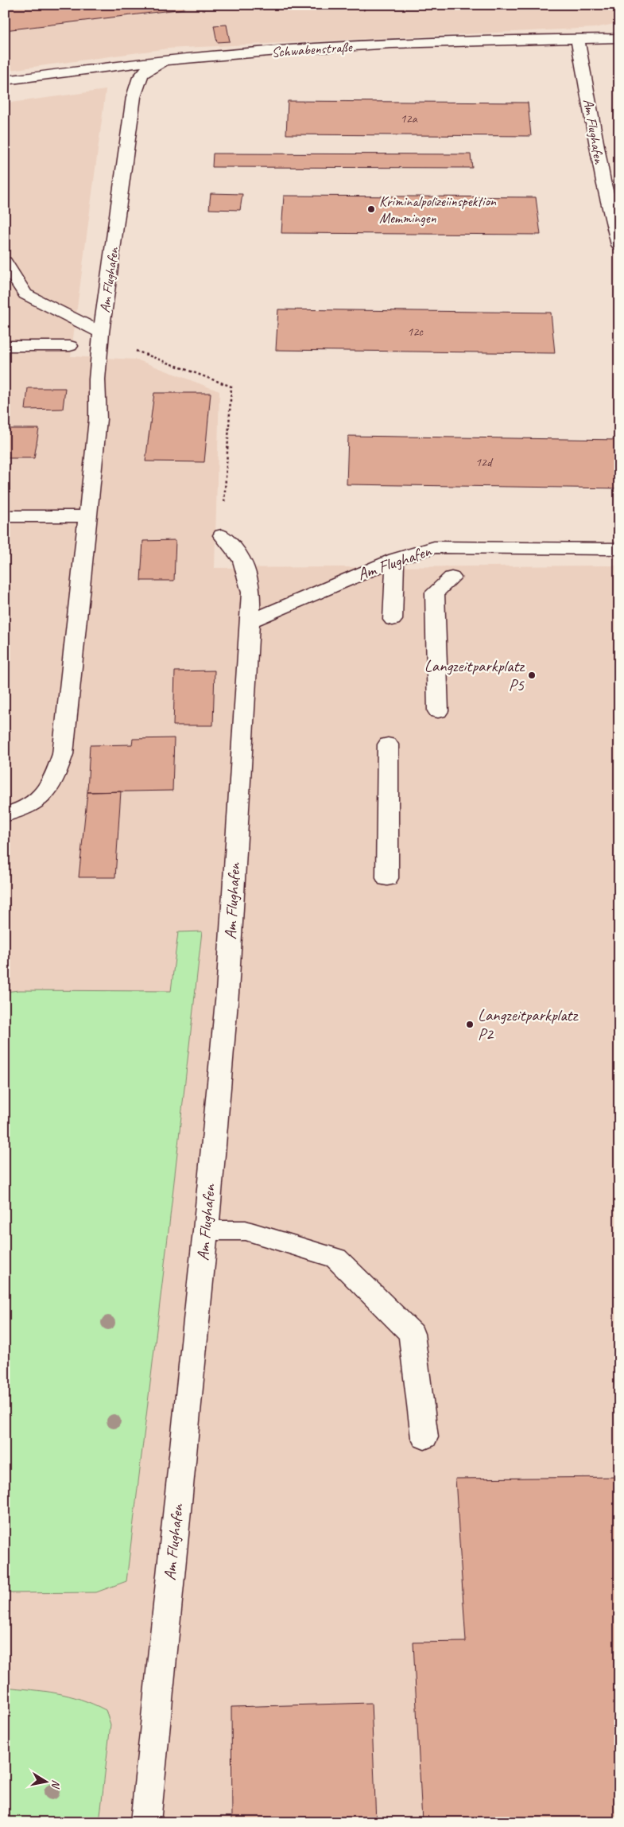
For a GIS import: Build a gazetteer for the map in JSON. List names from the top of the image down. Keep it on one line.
{"streets":{"street":["Schwabenstraße","Am Flughafen"]},"crossings":[["Schwabenstraße","Am Flughafen"]],"places":["Kriminalpolizeiinspektion Memmingen","Langzeitparkplatz P5","Langzeitparkplatz P2"],"house_numbers":["12a","12c","12d"],"north":"right"}
